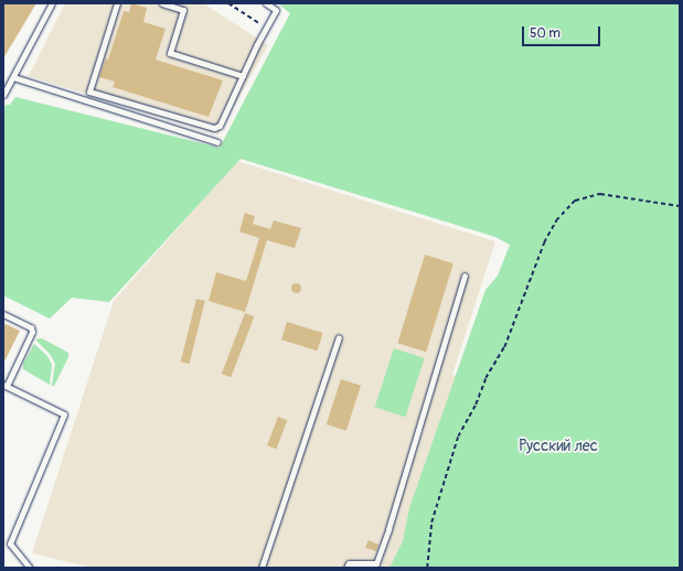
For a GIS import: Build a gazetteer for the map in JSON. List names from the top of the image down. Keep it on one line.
{"parks":["Русский лес"],"scale_bar":"50 m"}
